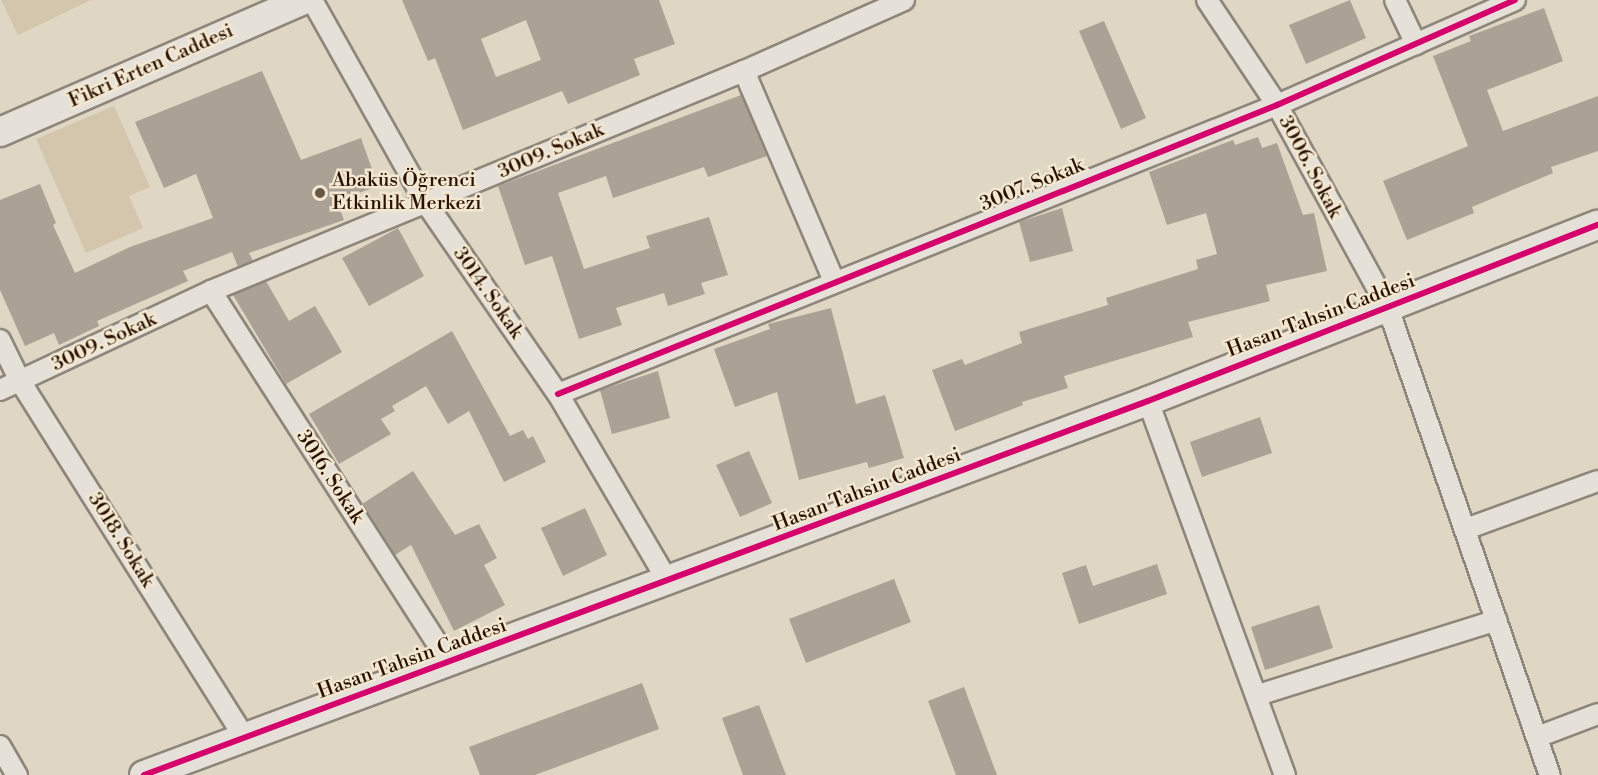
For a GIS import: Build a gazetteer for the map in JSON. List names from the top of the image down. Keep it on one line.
{"streets":{"street":["Fikri Erten Caddesi","3009. Sokak","3006. Sokak","3007. Sokak","3014. Sokak","Hasan Tahsin Caddesi","3016. Sokak","3018. Sokak"]},"crossings":[["3009. Sokak","3014. Sokak"],["3009. Sokak","3016. Sokak"],["3009. Sokak","3018. Sokak"],["3006. Sokak","3007. Sokak"],["3006. Sokak","Hasan Tahsin Caddesi"],["3007. Sokak","3014. Sokak"],["3014. Sokak","Hasan Tahsin Caddesi"],["Hasan Tahsin Caddesi","3016. Sokak"],["Hasan Tahsin Caddesi","3018. Sokak"]],"places":["Abaküs Öğrenci Etkinlik Merkezi"]}
